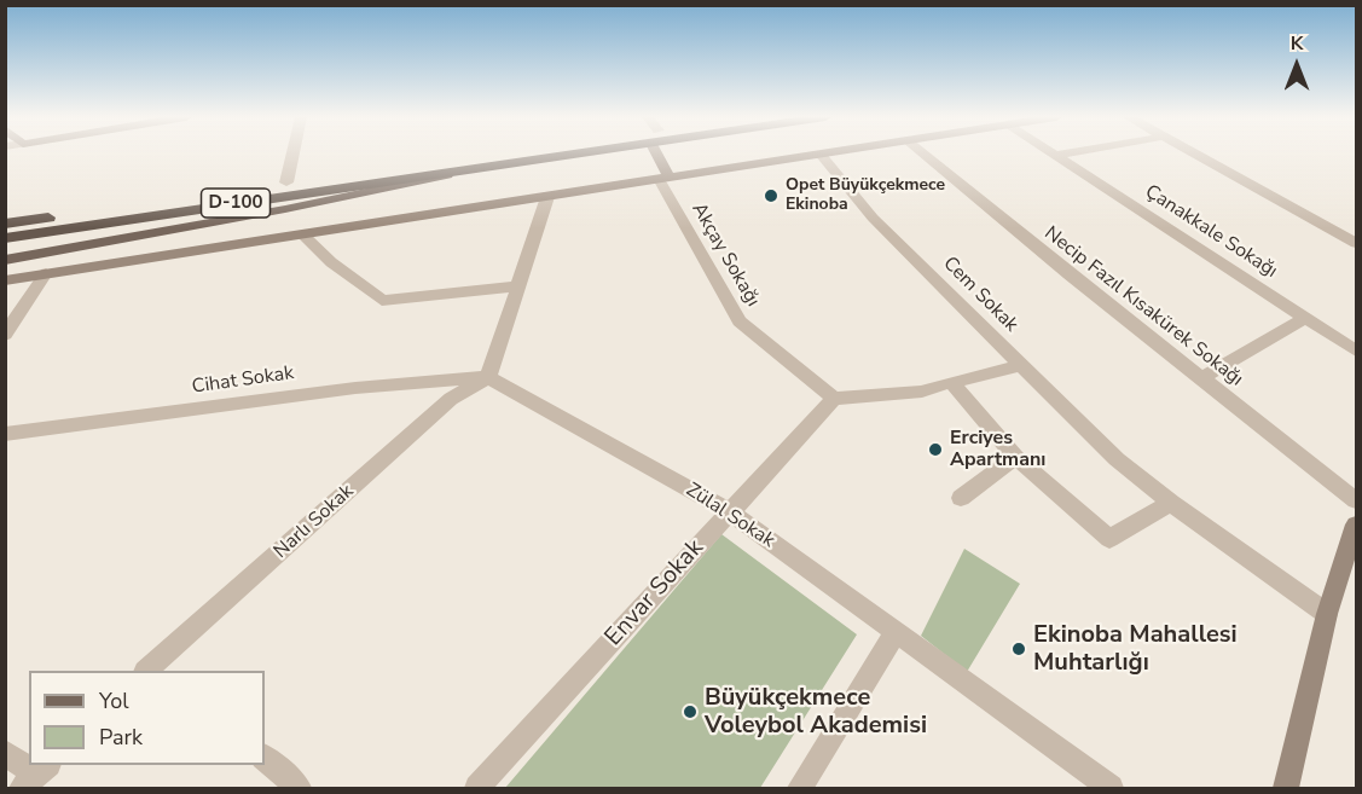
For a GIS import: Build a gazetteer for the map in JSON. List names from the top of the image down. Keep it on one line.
{"streets":{"highway":["D-100"],"street":["Çanakkale Sokağı","Akçay Sokağı","Cem Sokak","Necip Fazıl Kısakürek Sokağı","Cihat Sokak","Zülal Sokak","Narlı Sokak","Envar Sokak"]},"crossings":[["Akçay Sokağı","Envar Sokak"],["Cihat Sokak","Zülal Sokak"],["Cihat Sokak","Narlı Sokak"],["Zülal Sokak","Narlı Sokak"],["Zülal Sokak","Envar Sokak"]],"places":["Opet Büyükçekmece Ekinoba","Erciyes Apartmanı","Ekinoba Mahallesi Muhtarlığı","Büyükçekmece Voleybol Akademisi"],"legend":["Yol","Park"],"north":"top"}
